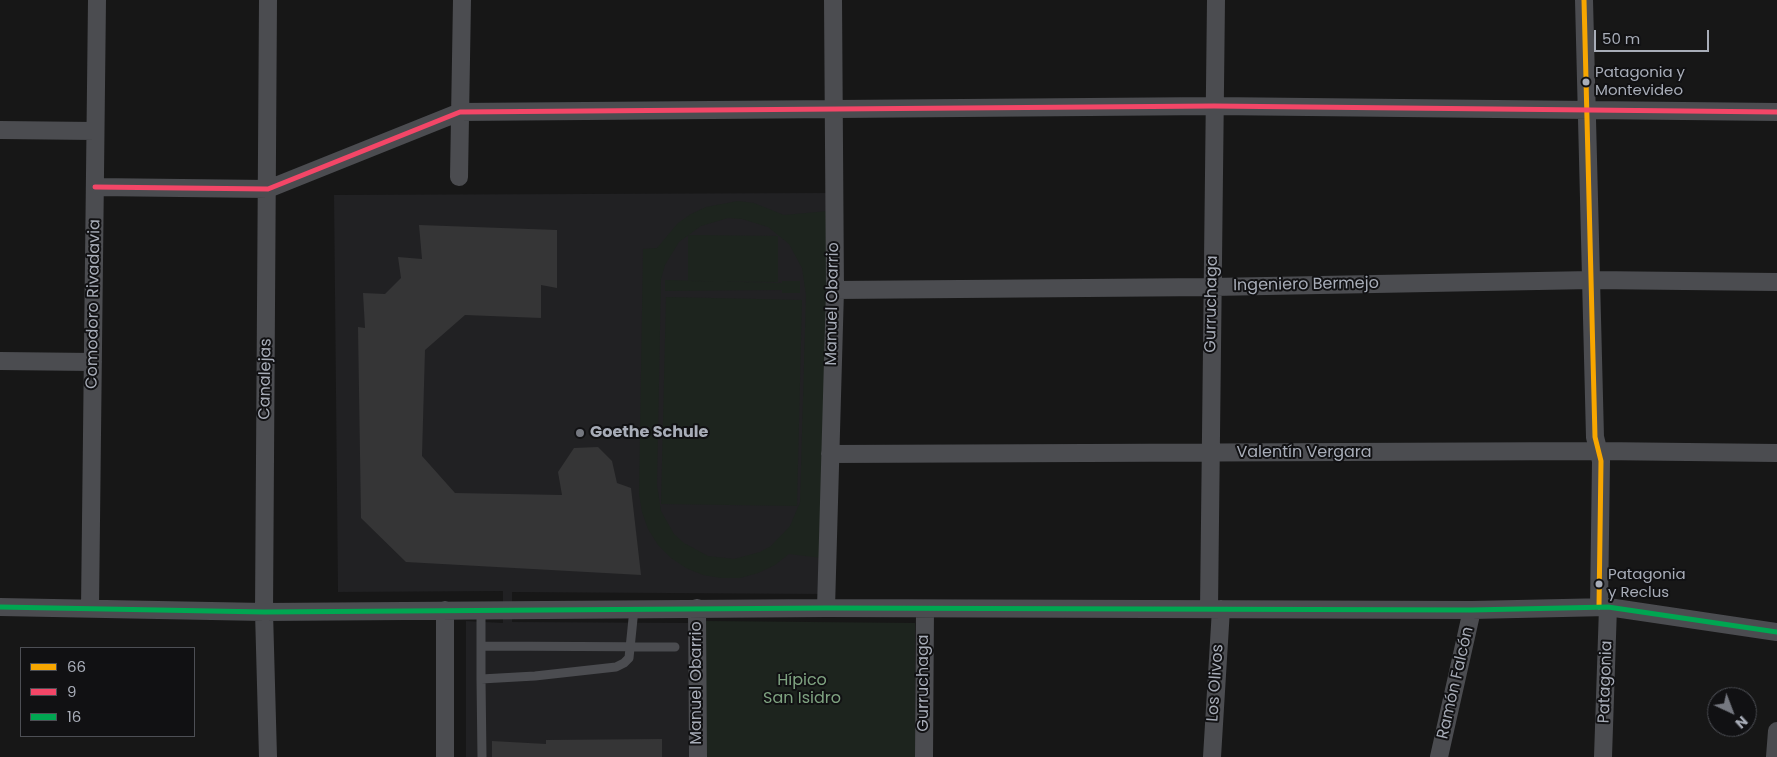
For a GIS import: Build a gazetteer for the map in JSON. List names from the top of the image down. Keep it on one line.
{"streets":{"street":["Ingeniero Bermejo","Comodoro Rivadavia","Manuel Obarrio","Gurruchaga","Canalejas","Valentín Vergara","Patagonia","Los Olivos","Ramón Falcón"]},"crossings":[["Ingeniero Bermejo","Manuel Obarrio"],["Ingeniero Bermejo","Gurruchaga"],["Ingeniero Bermejo","Patagonia"],["Manuel Obarrio","Valentín Vergara"],["Gurruchaga","Valentín Vergara"],["Gurruchaga","Los Olivos"],["Valentín Vergara","Patagonia"]],"parks":["Hípico San Isidro"],"places":["Patagonia y Montevideo","Goethe Schule","Patagonia y Reclus"],"lines":["transit line 66","transit line 9","transit line 16"],"legend":["66","9","16"],"scale_bar":"50 m","north":"bottom right"}
